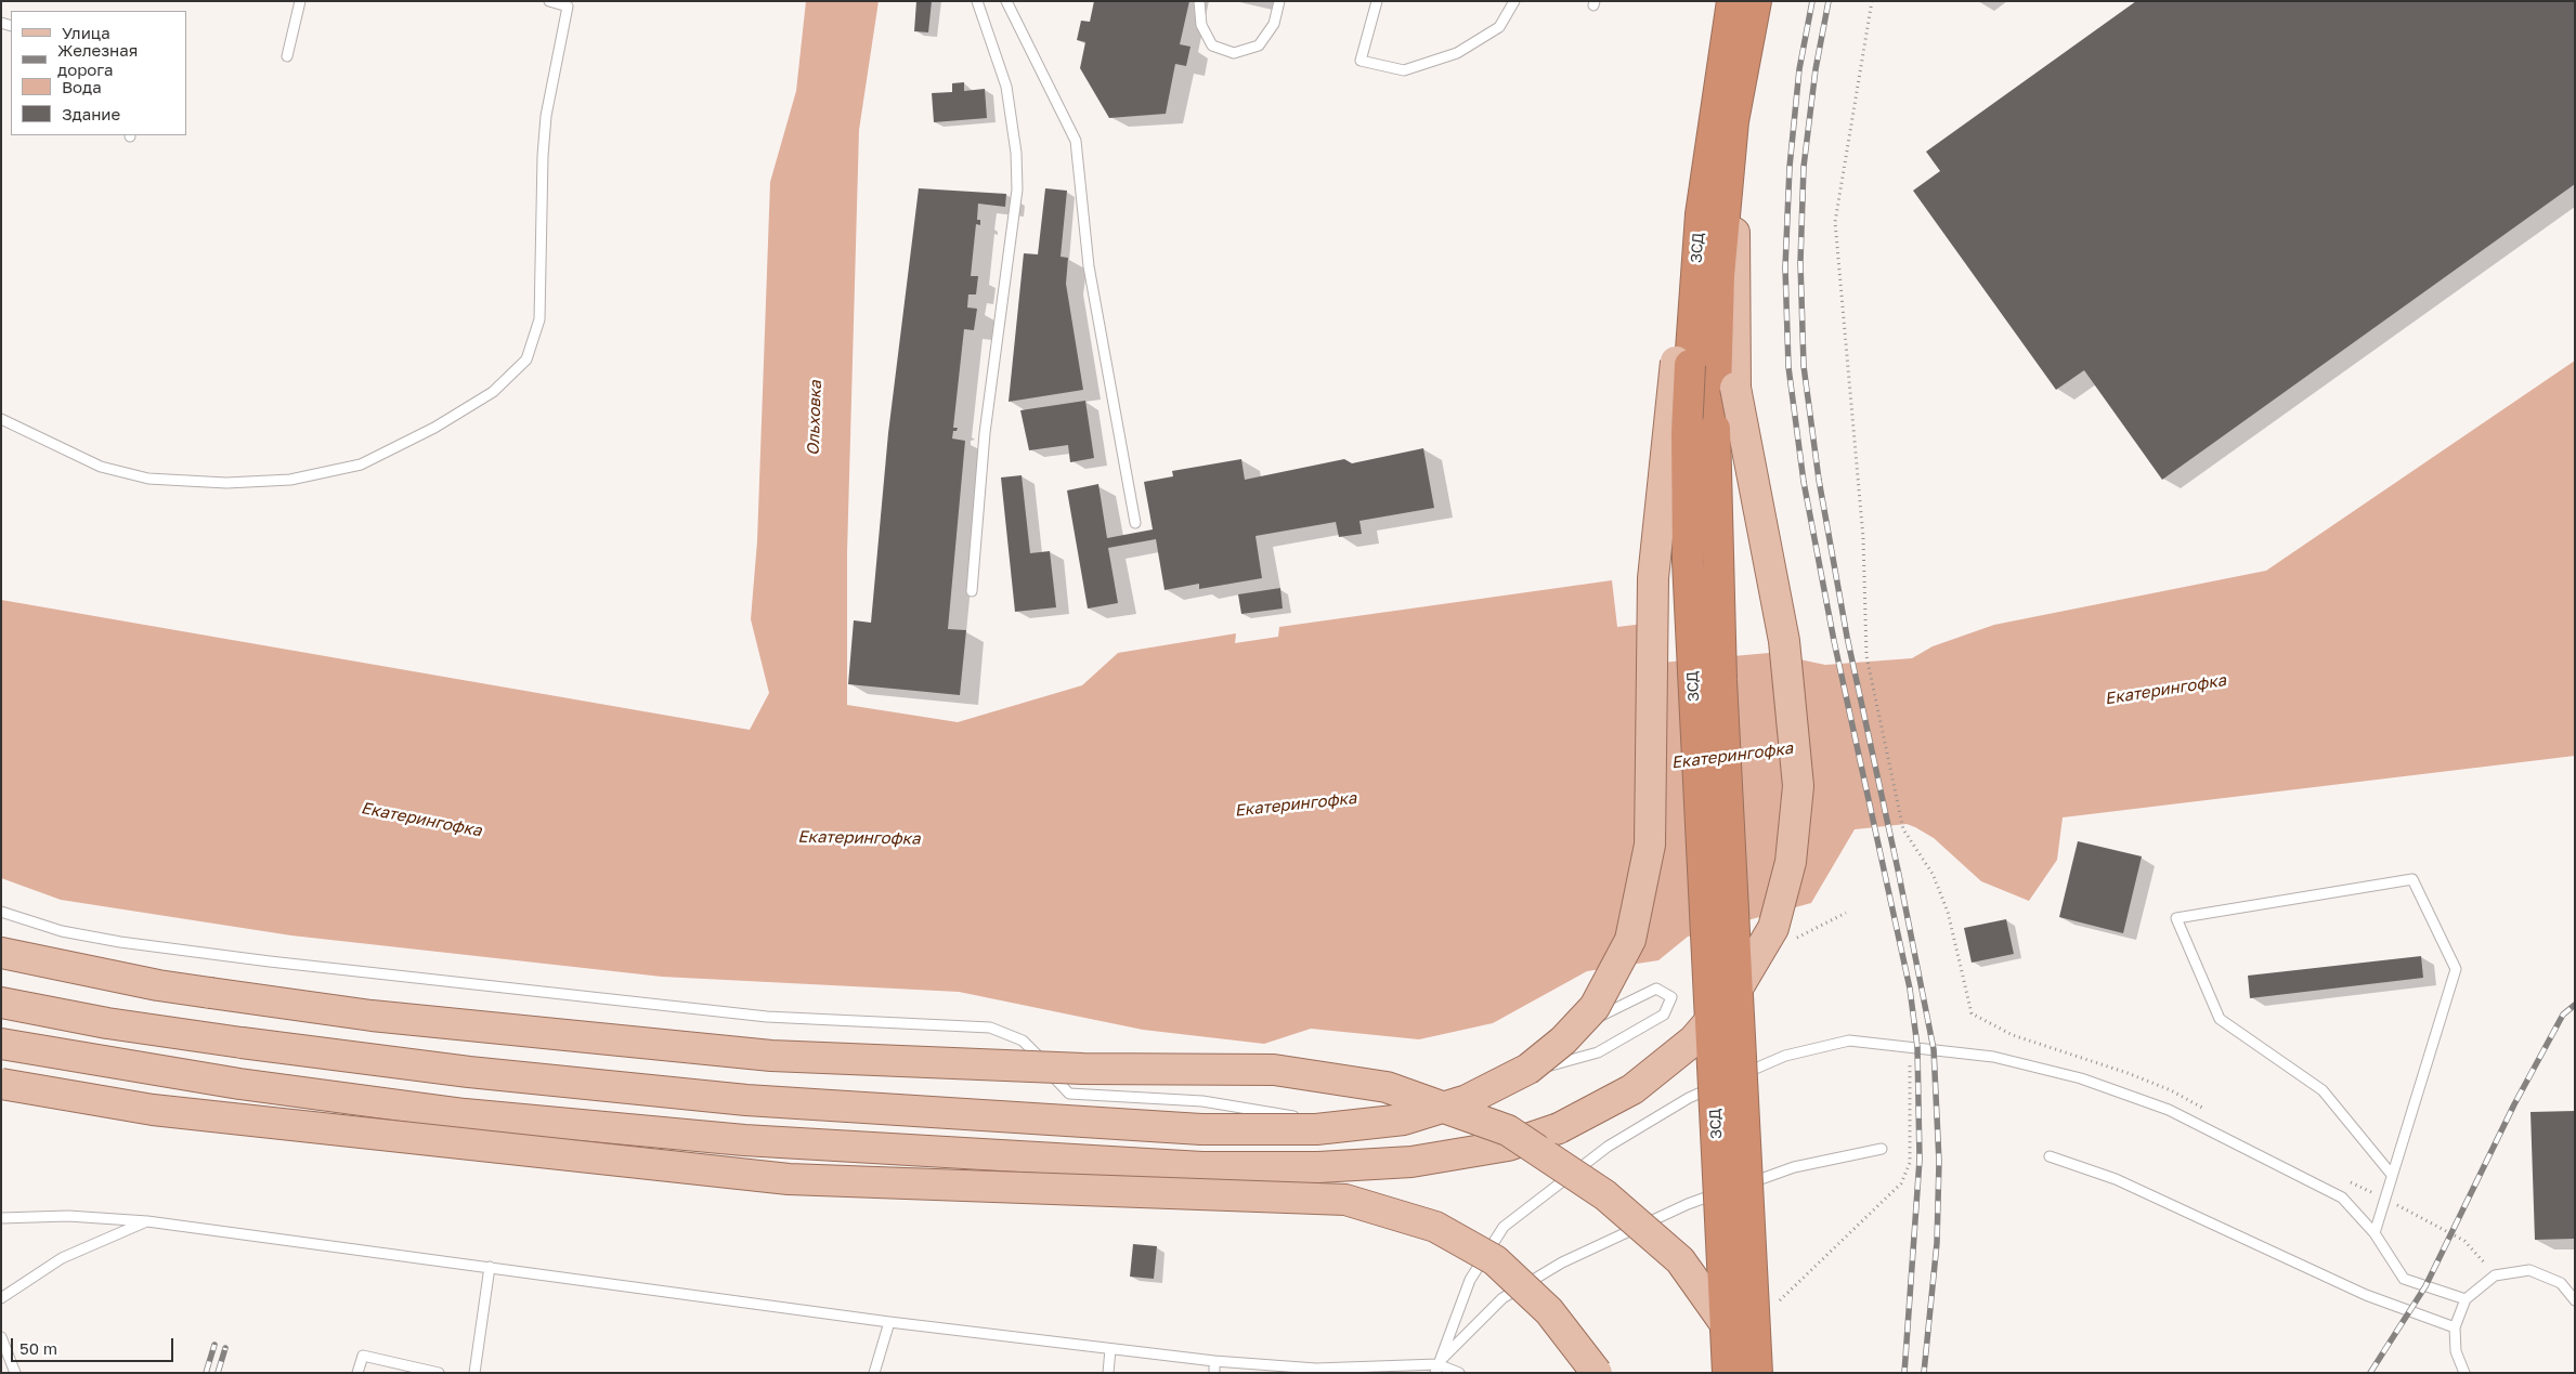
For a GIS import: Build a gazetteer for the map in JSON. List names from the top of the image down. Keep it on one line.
{"streets":{"highway":["ЗСД"]},"water":["Ольховка","Екатерингофка"],"legend":["Улица","Железная дорога","Вода","Здание"],"scale_bar":"50 m"}
